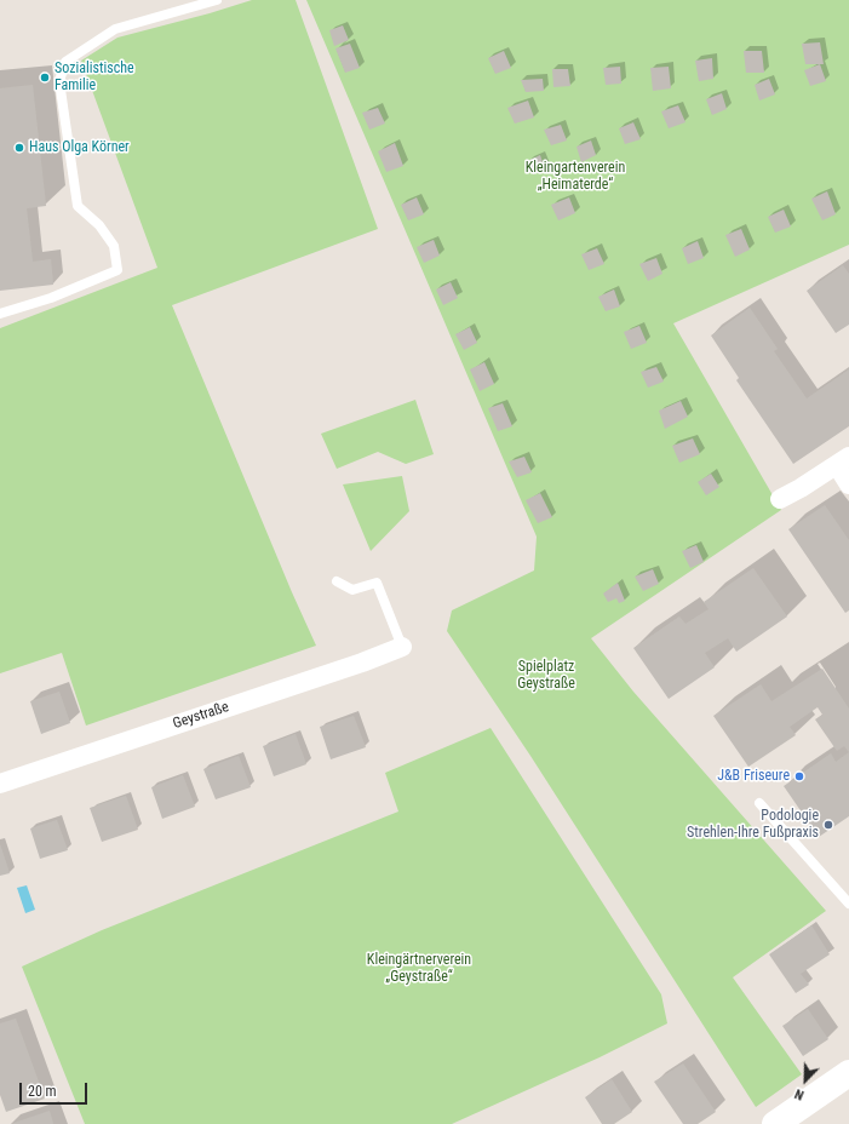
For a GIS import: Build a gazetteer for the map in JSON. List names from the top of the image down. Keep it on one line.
{"streets":{"street":["Geystraße"]},"parks":["Kleingartenverein „Heimaterde“","Spielplatz Geystraße","Kleingärtnerverein „Geystraße“"],"places":["Sozialistische Familie","Haus Olga Körner","J&B Friseure","Podologie Strehlen-Ihre Fußpraxis"],"scale_bar":"20 m","north":"bottom left"}
